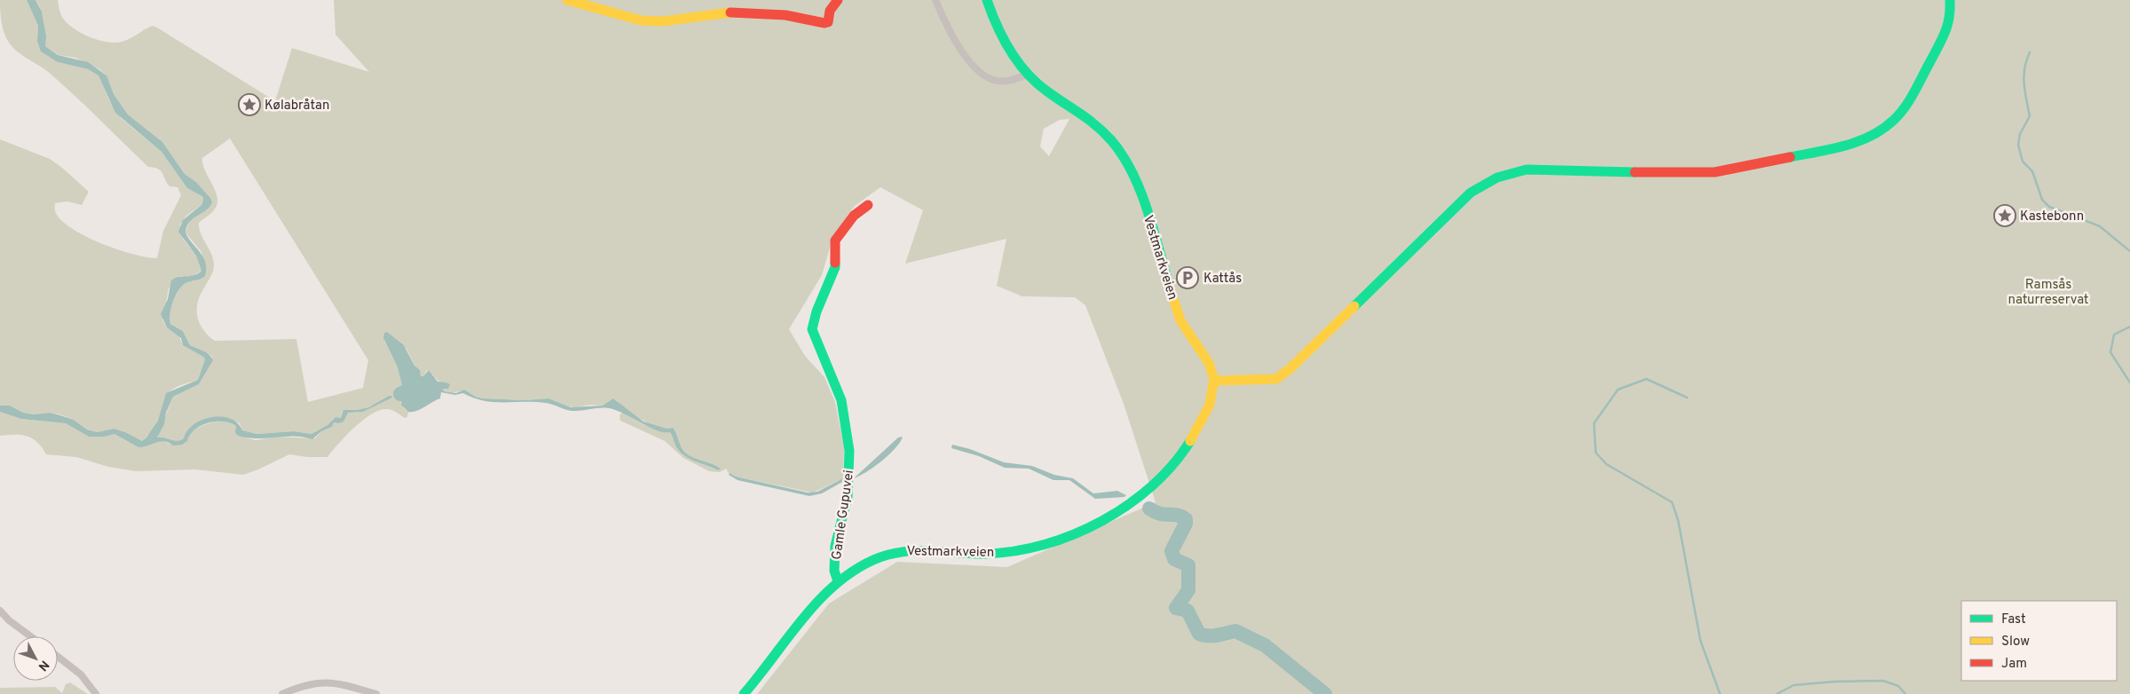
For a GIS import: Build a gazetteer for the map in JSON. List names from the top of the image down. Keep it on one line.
{"streets":{"street":["Vestmarkveien","Gamle Gupuvei"]},"crossings":[["Vestmarkveien","Gamle Gupuvei"]],"parks":["Ramsås naturreservat"],"places":{"place":["Kølabråtan","Kastebonn"],"parking":["Kattås"]},"legend":["Fast","Slow","Jam"],"north":"bottom right"}
